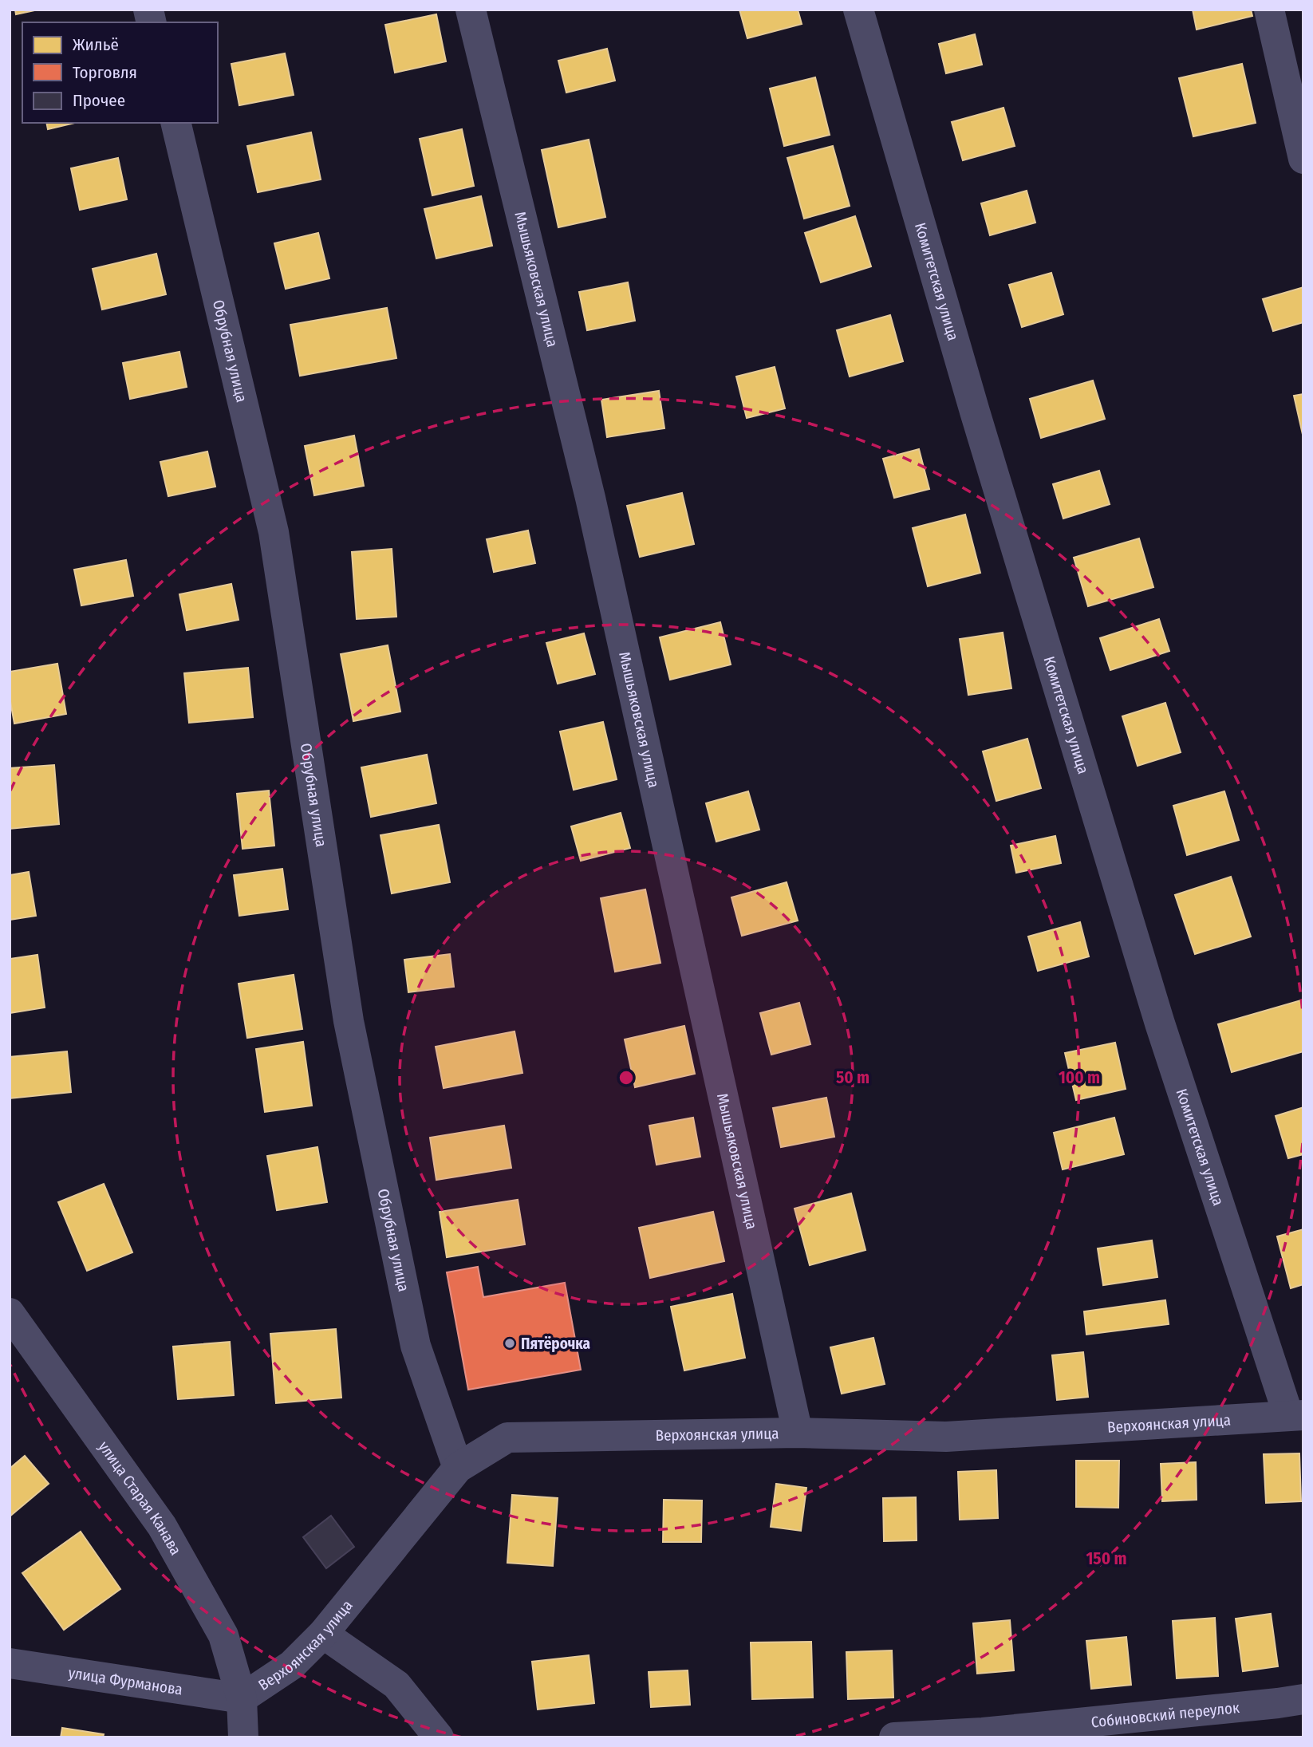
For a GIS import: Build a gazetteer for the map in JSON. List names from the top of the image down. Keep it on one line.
{"streets":{"street":["Мышьяковская улица","Комитетская улица","Обрубная улица","Верхоянская улица","улица Старая Канава","улица Фурманова","Собиновский переулок"]},"crossings":[["Мышьяковская улица","Верхоянская улица"],["Комитетская улица","Верхоянская улица"],["Обрубная улица","Верхоянская улица"],["Верхоянская улица","улица Старая Канава"],["Верхоянская улица","улица Фурманова"],["улица Старая Канава","улица Фурманова"]],"places":["Пятёрочка"],"legend":["Жильё","Торговля","Прочее"],"rings":["50 m","100 m","150 m"]}
